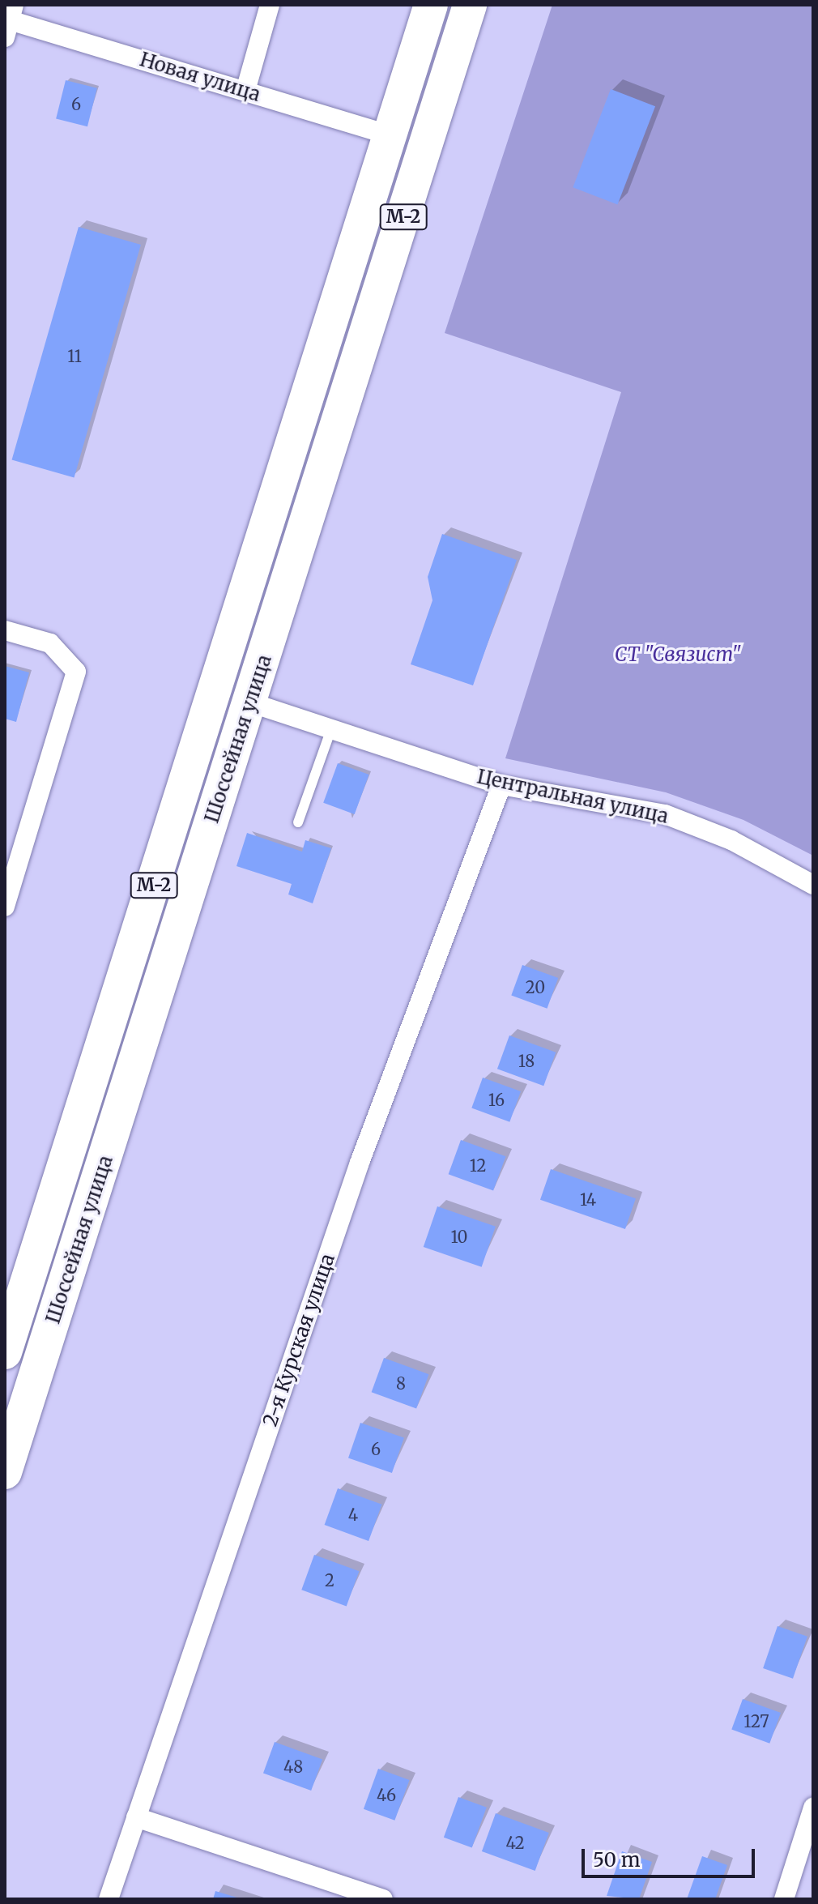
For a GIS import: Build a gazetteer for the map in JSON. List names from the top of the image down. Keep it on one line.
{"streets":{"highway":["М-2","Шоссейная улица"],"street":["Новая улица","Центральная улица","2-я Курская улица"]},"crossings":[["Новая улица","Шоссейная улица"],["Шоссейная улица","Центральная улица"],["Центральная улица","2-я Курская улица"]],"parks":["СТ \"Связист\""],"house_numbers":["6","11","20","18","16","12","14","10","8","6","4","2","127","48","46","42"],"scale_bar":"50 m"}
